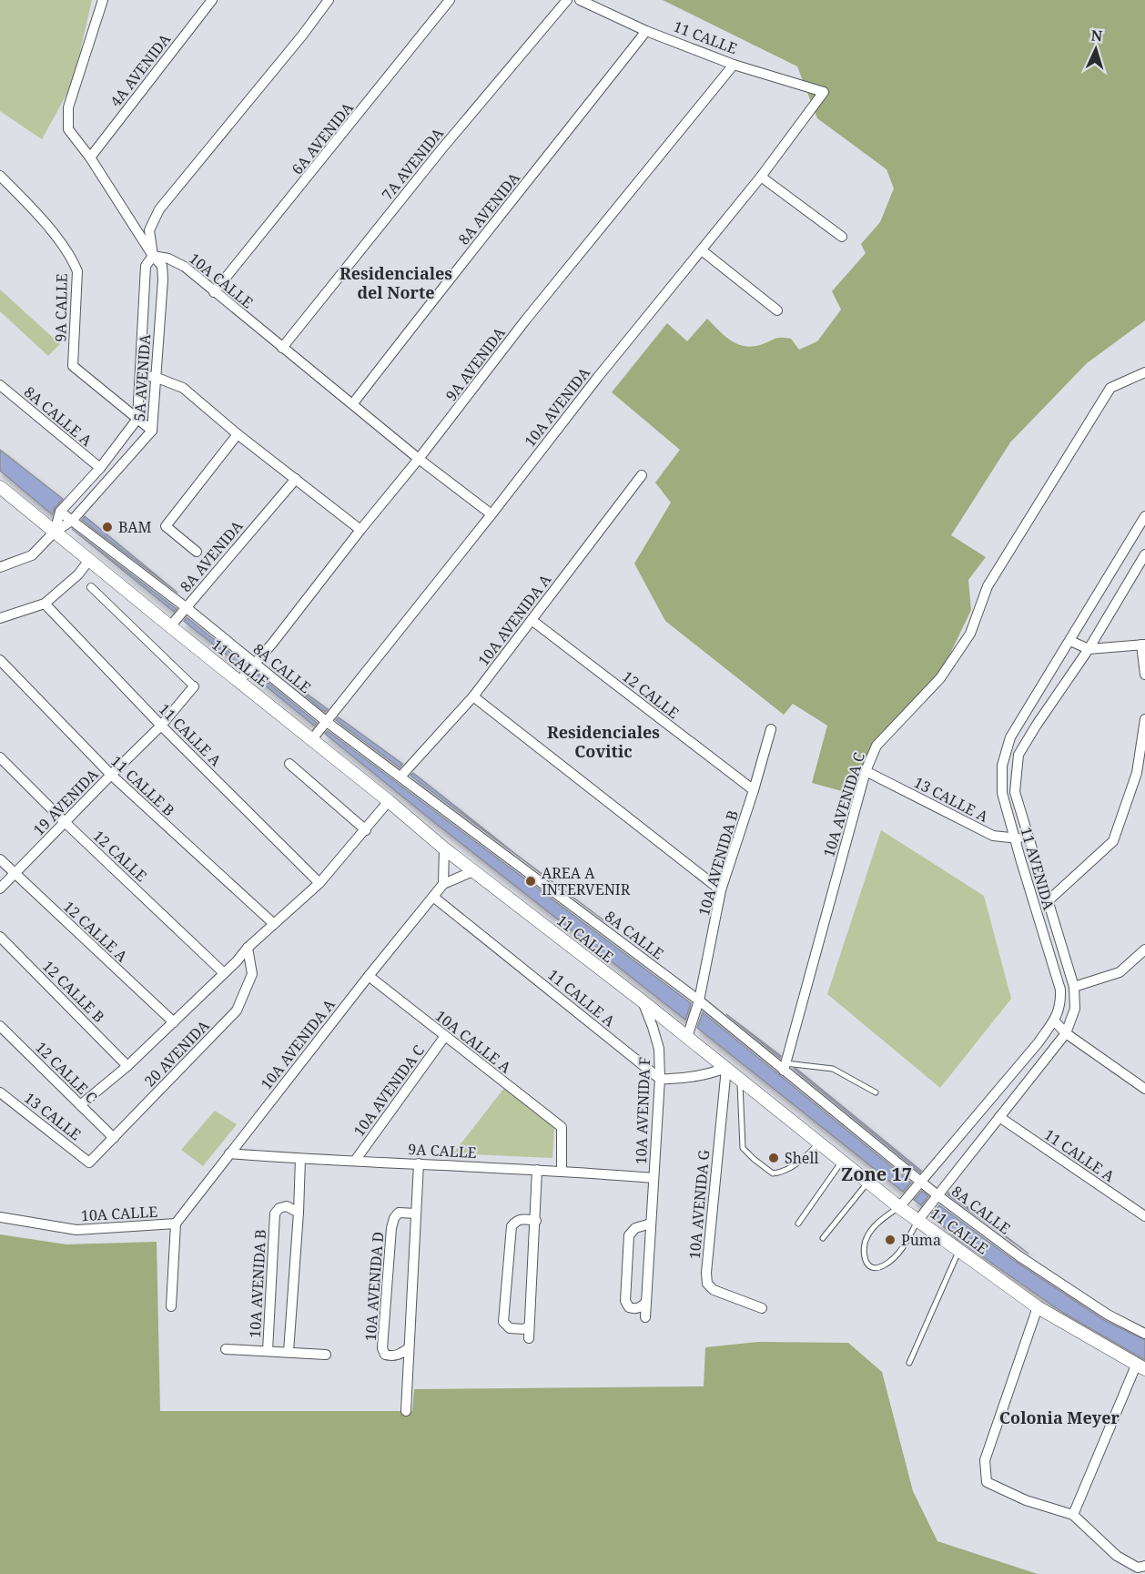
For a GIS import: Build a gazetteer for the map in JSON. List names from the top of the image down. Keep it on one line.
{"streets":{"street":["11 CALLE","4A AVENIDA","6A AVENIDA","7A AVENIDA","8A AVENIDA","10A CALLE","9A CALLE","9A AVENIDA","5A AVENIDA","10A AVENIDA","8A CALLE A","10A AVENIDA A","8A CALLE","12 CALLE","11 CALLE A","11 CALLE B","13 CALLE A","19 AVENIDA","10A AVENIDA C","10A AVENIDA B","11 AVENIDA","12 CALLE A","12 CALLE B","10A CALLE A","20 AVENIDA","12 CALLE C","10A AVENIDA F","13 CALLE","10A AVENIDA G","10A AVENIDA D"]},"crossings":[["11 CALLE","8A AVENIDA"],["11 CALLE","9A AVENIDA"],["11 CALLE","5A AVENIDA"],["11 CALLE","10A AVENIDA"],["11 CALLE","10A AVENIDA A"],["11 CALLE","10A AVENIDA B"],["11 CALLE","11 AVENIDA"],["11 CALLE","20 AVENIDA"],["11 CALLE","10A AVENIDA F"],["11 CALLE","10A AVENIDA G"],["6A AVENIDA","10A CALLE"],["7A AVENIDA","10A CALLE"],["8A AVENIDA","10A CALLE"],["8A AVENIDA","8A CALLE"],["10A CALLE","9A AVENIDA"],["10A CALLE","5A AVENIDA"],["10A CALLE","10A AVENIDA"],["10A CALLE","10A AVENIDA A"],["9A CALLE","5A AVENIDA"],["9A CALLE","10A AVENIDA A"],["9A CALLE","10A AVENIDA C"],["9A CALLE","10A CALLE A"],["9A CALLE","10A AVENIDA F"],["9A AVENIDA","8A CALLE"],["5A AVENIDA","8A CALLE A"],["5A AVENIDA","8A CALLE"],["10A AVENIDA","8A CALLE"],["10A AVENIDA A","8A CALLE"],["10A AVENIDA A","12 CALLE"],["10A AVENIDA A","11 CALLE A"],["10A AVENIDA A","10A CALLE A"],["8A CALLE","10A AVENIDA C"],["8A CALLE","10A AVENIDA B"],["8A CALLE","11 AVENIDA"],["12 CALLE","19 AVENIDA"],["12 CALLE","10A AVENIDA B"],["12 CALLE","20 AVENIDA"],["11 CALLE A","19 AVENIDA"],["11 CALLE A","11 AVENIDA"],["11 CALLE A","20 AVENIDA"],["11 CALLE A","10A AVENIDA F"],["11 CALLE B","19 AVENIDA"],["11 CALLE B","20 AVENIDA"],["13 CALLE A","10A AVENIDA C"],["13 CALLE A","11 AVENIDA"],["19 AVENIDA","12 CALLE A"],["10A AVENIDA C","10A CALLE A"],["12 CALLE A","20 AVENIDA"],["12 CALLE B","20 AVENIDA"],["20 AVENIDA","12 CALLE C"],["20 AVENIDA","13 CALLE"]],"districts":["Residenciales del Norte","Residenciales Covitic","Zone 17","Colonia Meyer"],"places":["BAM","AREA A INTERVENIR","Shell","Puma"],"north":"top"}
